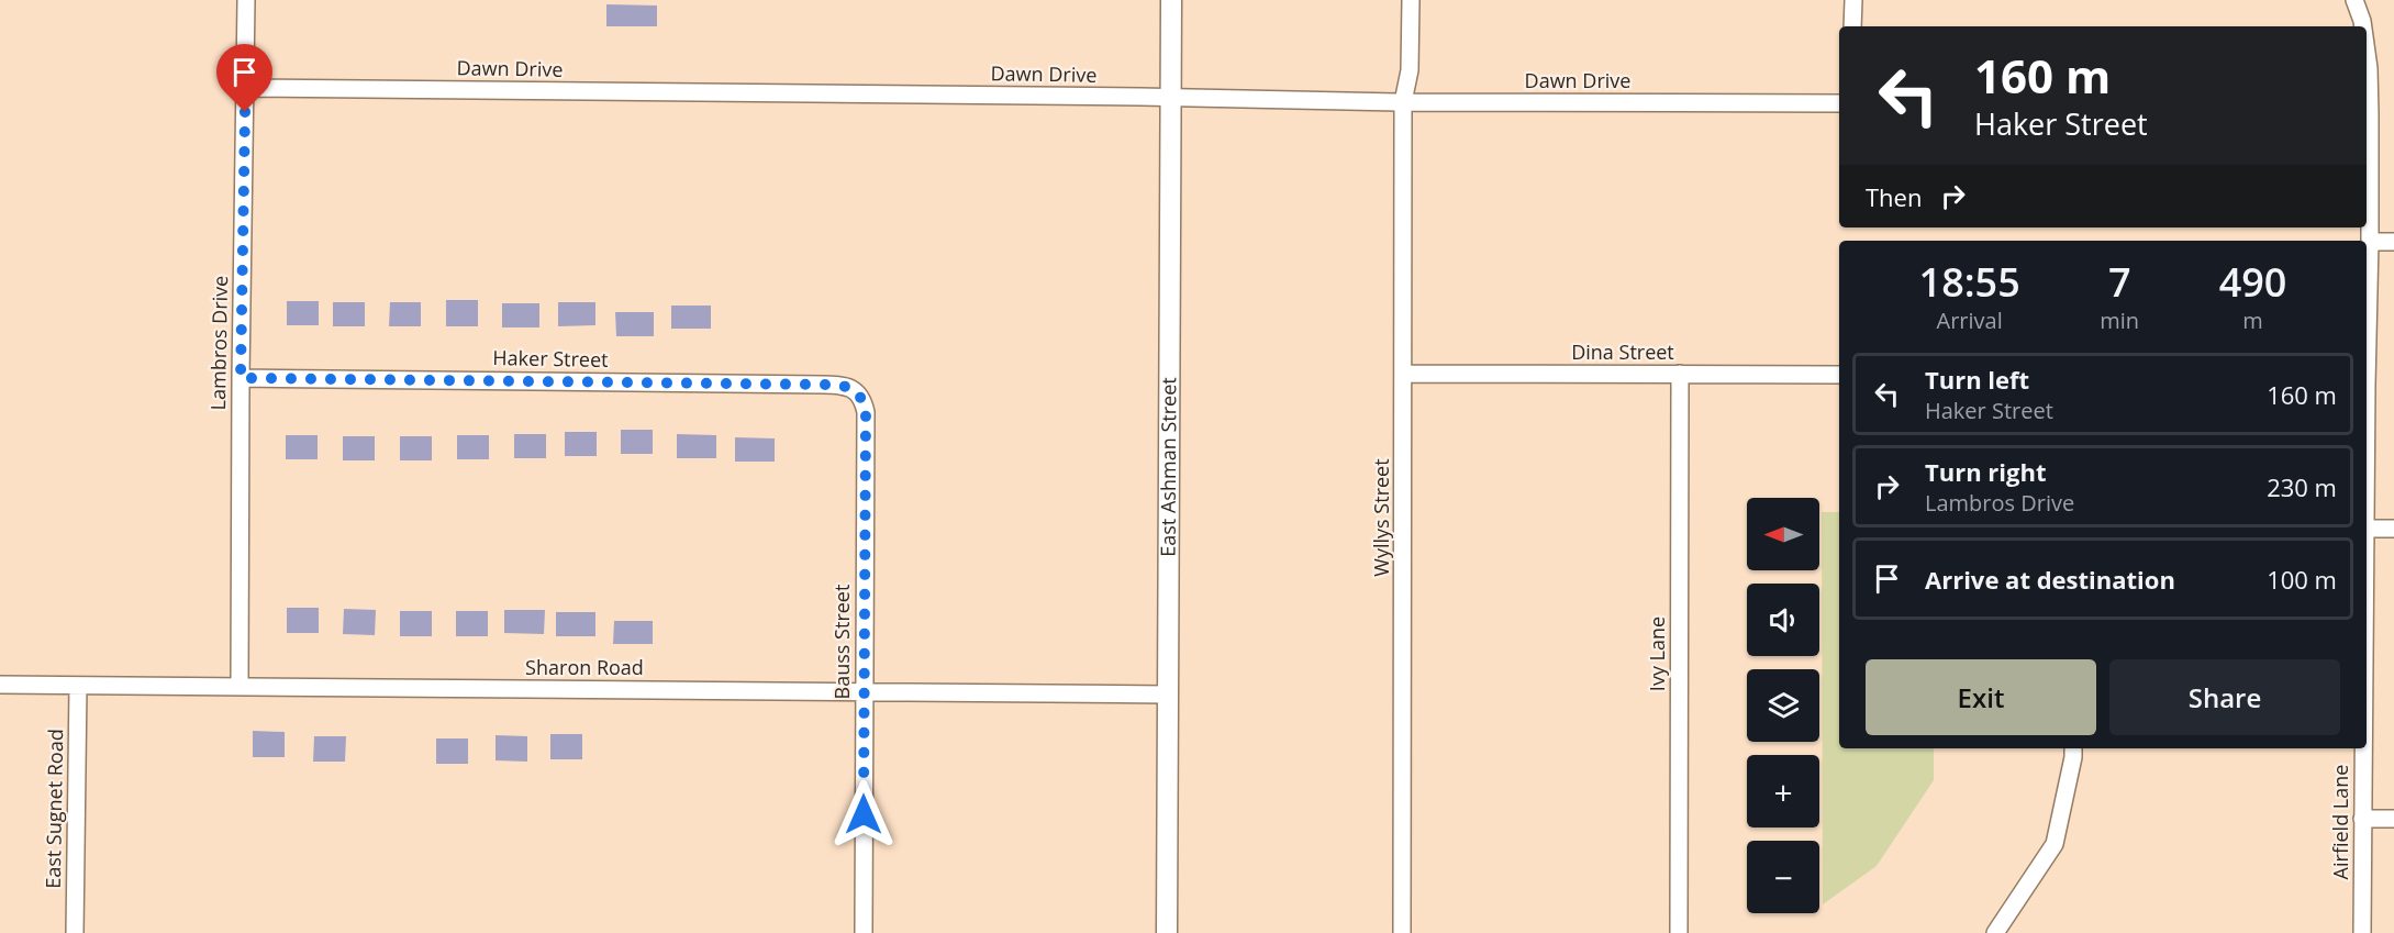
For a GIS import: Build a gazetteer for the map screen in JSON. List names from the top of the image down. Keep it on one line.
{"streets":{"street":["Dawn Drive","Lambros Drive","Dina Street","Haker Street","East Ashman Street","Wyllys Street","Bauss Street","Ivy Lane","Sharon Road","East Sugnet Road","Airfield Lane"]},"crossings":[["Dawn Drive","Lambros Drive"],["Dawn Drive","East Ashman Street"],["Dawn Drive","Wyllys Street"],["Lambros Drive","Haker Street"],["Lambros Drive","Sharon Road"],["Dina Street","Wyllys Street"],["Dina Street","Ivy Lane"],["Haker Street","Bauss Street"],["East Ashman Street","Sharon Road"],["Bauss Street","Sharon Road"],["Sharon Road","East Sugnet Road"]],"north":"left","page":{"turn":["160 m","Haker Street"],"then":"Then","eta":["18:55","Arrival","7","min","490","m"],"list":[{"name":"Turn left","note":"Haker Street","value":"160 m"},{"name":"Turn right","note":"Lambros Drive","value":"230 m"},{"name":"Arrive at destination","value":"100 m"}],"map_buttons":["+","−"],"buttons":["Exit","Share"]}}
